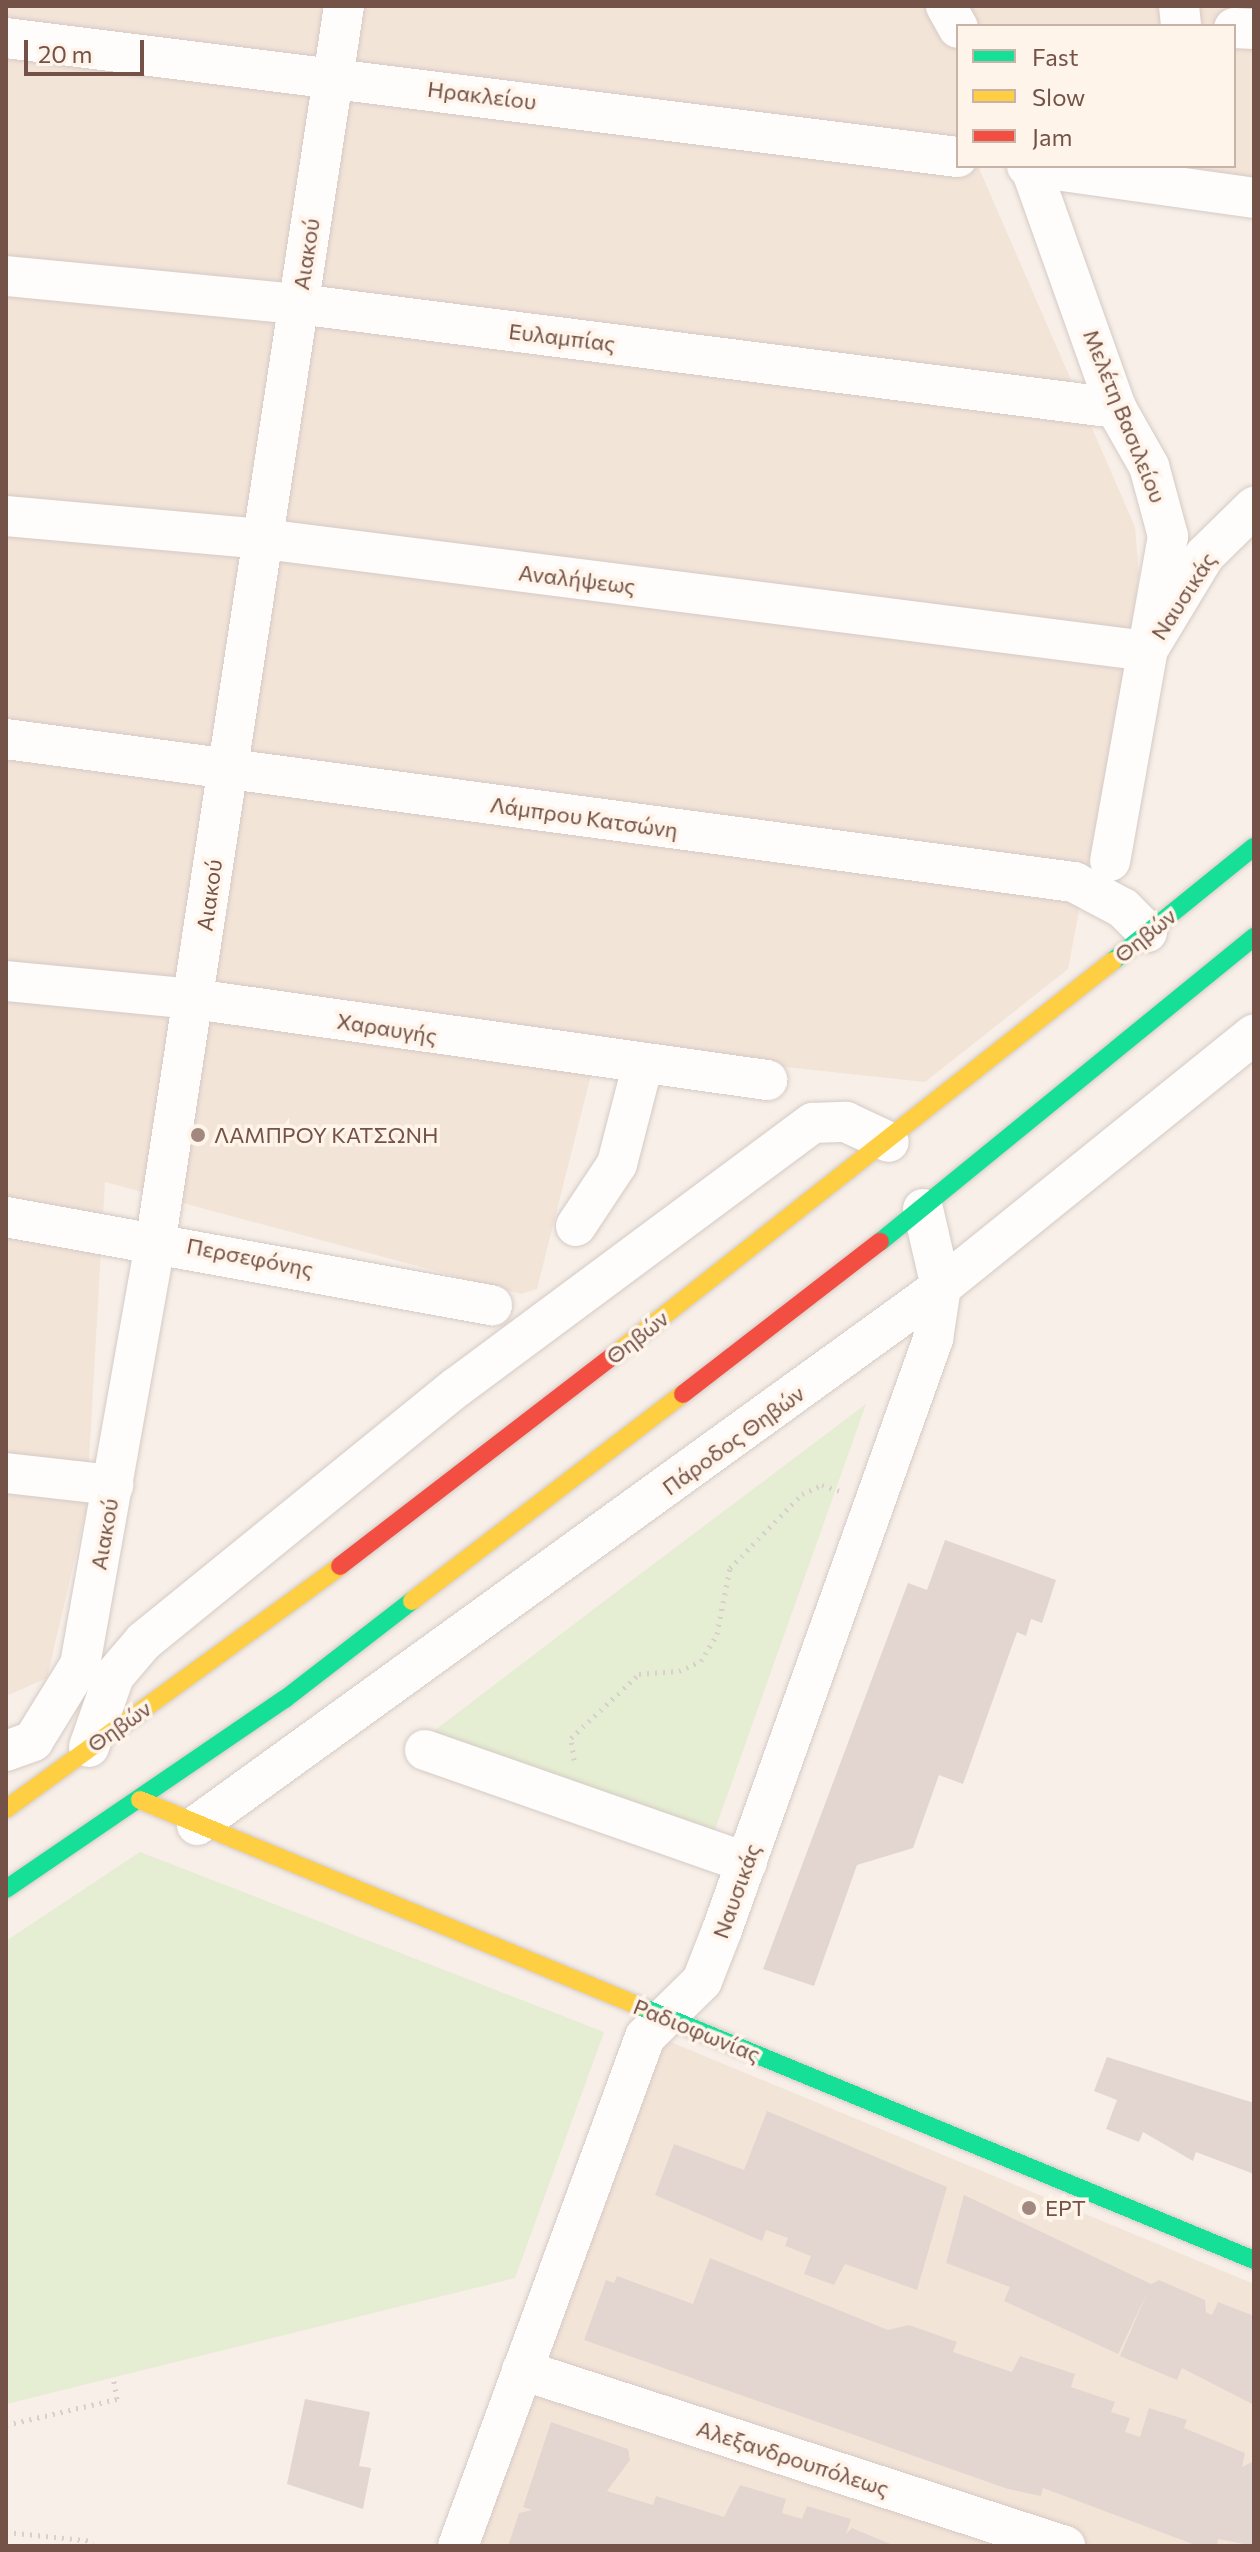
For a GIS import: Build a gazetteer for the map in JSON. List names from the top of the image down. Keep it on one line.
{"streets":{"main road":["Θηβών","Ραδιοφωνίας"],"street":["Ηρακλείου","Αιακού","Ευλαμπίας","Μελέτη Βασιλείου","Αναλήψεως","Ναυσικάς","Λάμπρου Κατσώνη","Χαραυγής","Περσεφόνης","Πάροδος Θηβών","Αλεξανδρουπόλεως"]},"crossings":[["Ηρακλείου","Αιακού"],["Αιακού","Ευλαμπίας"],["Αιακού","Αναλήψεως"],["Αιακού","Λάμπρου Κατσώνη"],["Αιακού","Χαραυγής"],["Αιακού","Περσεφόνης"],["Ευλαμπίας","Μελέτη Βασιλείου"],["Μελέτη Βασιλείου","Αναλήψεως"],["Μελέτη Βασιλείου","Ναυσικάς"],["Αναλήψεως","Ναυσικάς"],["Ναυσικάς","Πάροδος Θηβών"],["Ναυσικάς","Ραδιοφωνίας"],["Ναυσικάς","Αλεξανδρουπόλεως"],["Λάμπρου Κατσώνη","Θηβών"],["Πάροδος Θηβών","Ραδιοφωνίας"]],"places":["ΛΑΜΠΡΟΥ ΚΑΤΣΩΝΗ","ΕΡΤ"],"legend":["Fast","Slow","Jam"],"scale_bar":"20 m"}
